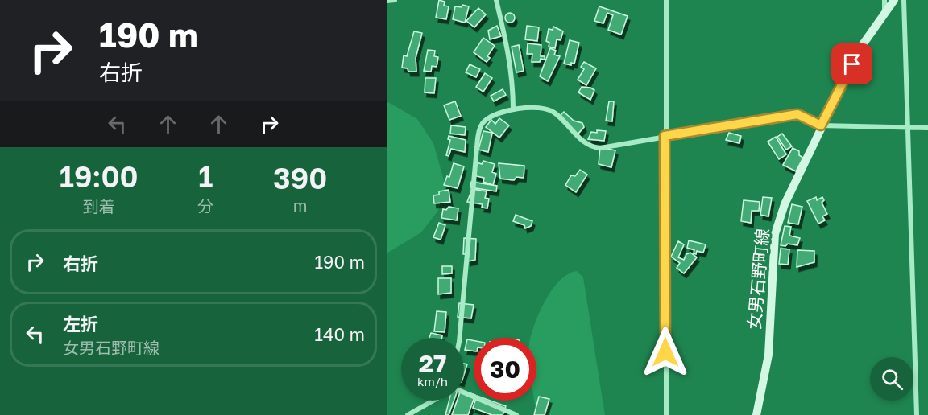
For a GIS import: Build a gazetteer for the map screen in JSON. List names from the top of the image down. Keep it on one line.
{"streets":{"main road":["女男石野町線"]},"page":{"turn":["190 m","右折"],"eta":["19:00","到着","1","分","390","m"],"list":[{"name":"右折","value":"190 m"},{"name":"左折","note":"女男石野町線","value":"140 m"}],"speed":"27 km/h","limit":"30"}}
